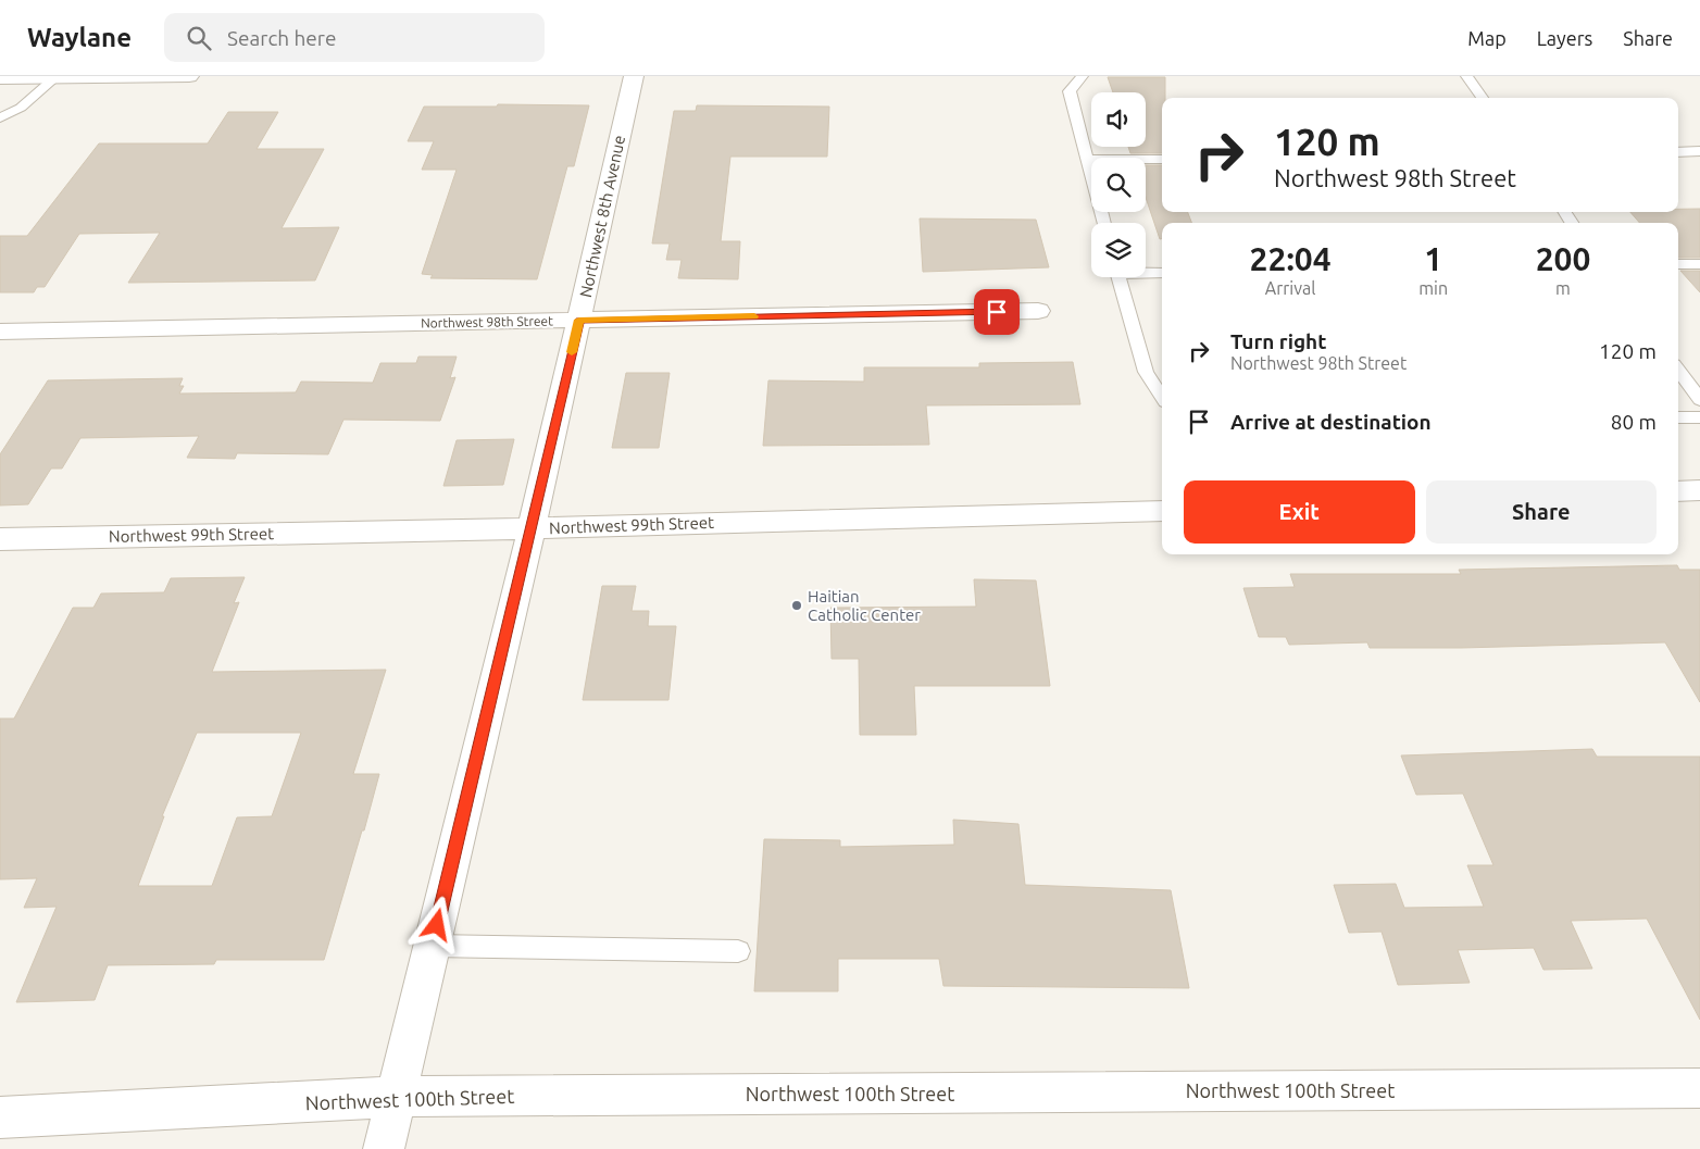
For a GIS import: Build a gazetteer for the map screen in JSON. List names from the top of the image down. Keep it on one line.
{"streets":{"street":["Northwest 8th Avenue","Northwest 98th Street","Northwest 99th Street","Northwest 100th Street"]},"crossings":[["Northwest 8th Avenue","Northwest 98th Street"],["Northwest 8th Avenue","Northwest 99th Street"],["Northwest 8th Avenue","Northwest 100th Street"]],"places":["Haitian Catholic Center"],"page":{"header":"Waylane","search":"Search here","nav":["Map","Layers","Share"],"turn":["120 m","Northwest 98th Street"],"eta":["22:04","Arrival","1","min","200","m"],"list":[{"name":"Turn right","note":"Northwest 98th Street","value":"120 m"},{"name":"Arrive at destination","value":"80 m"}],"buttons":["Exit","Share"]}}
